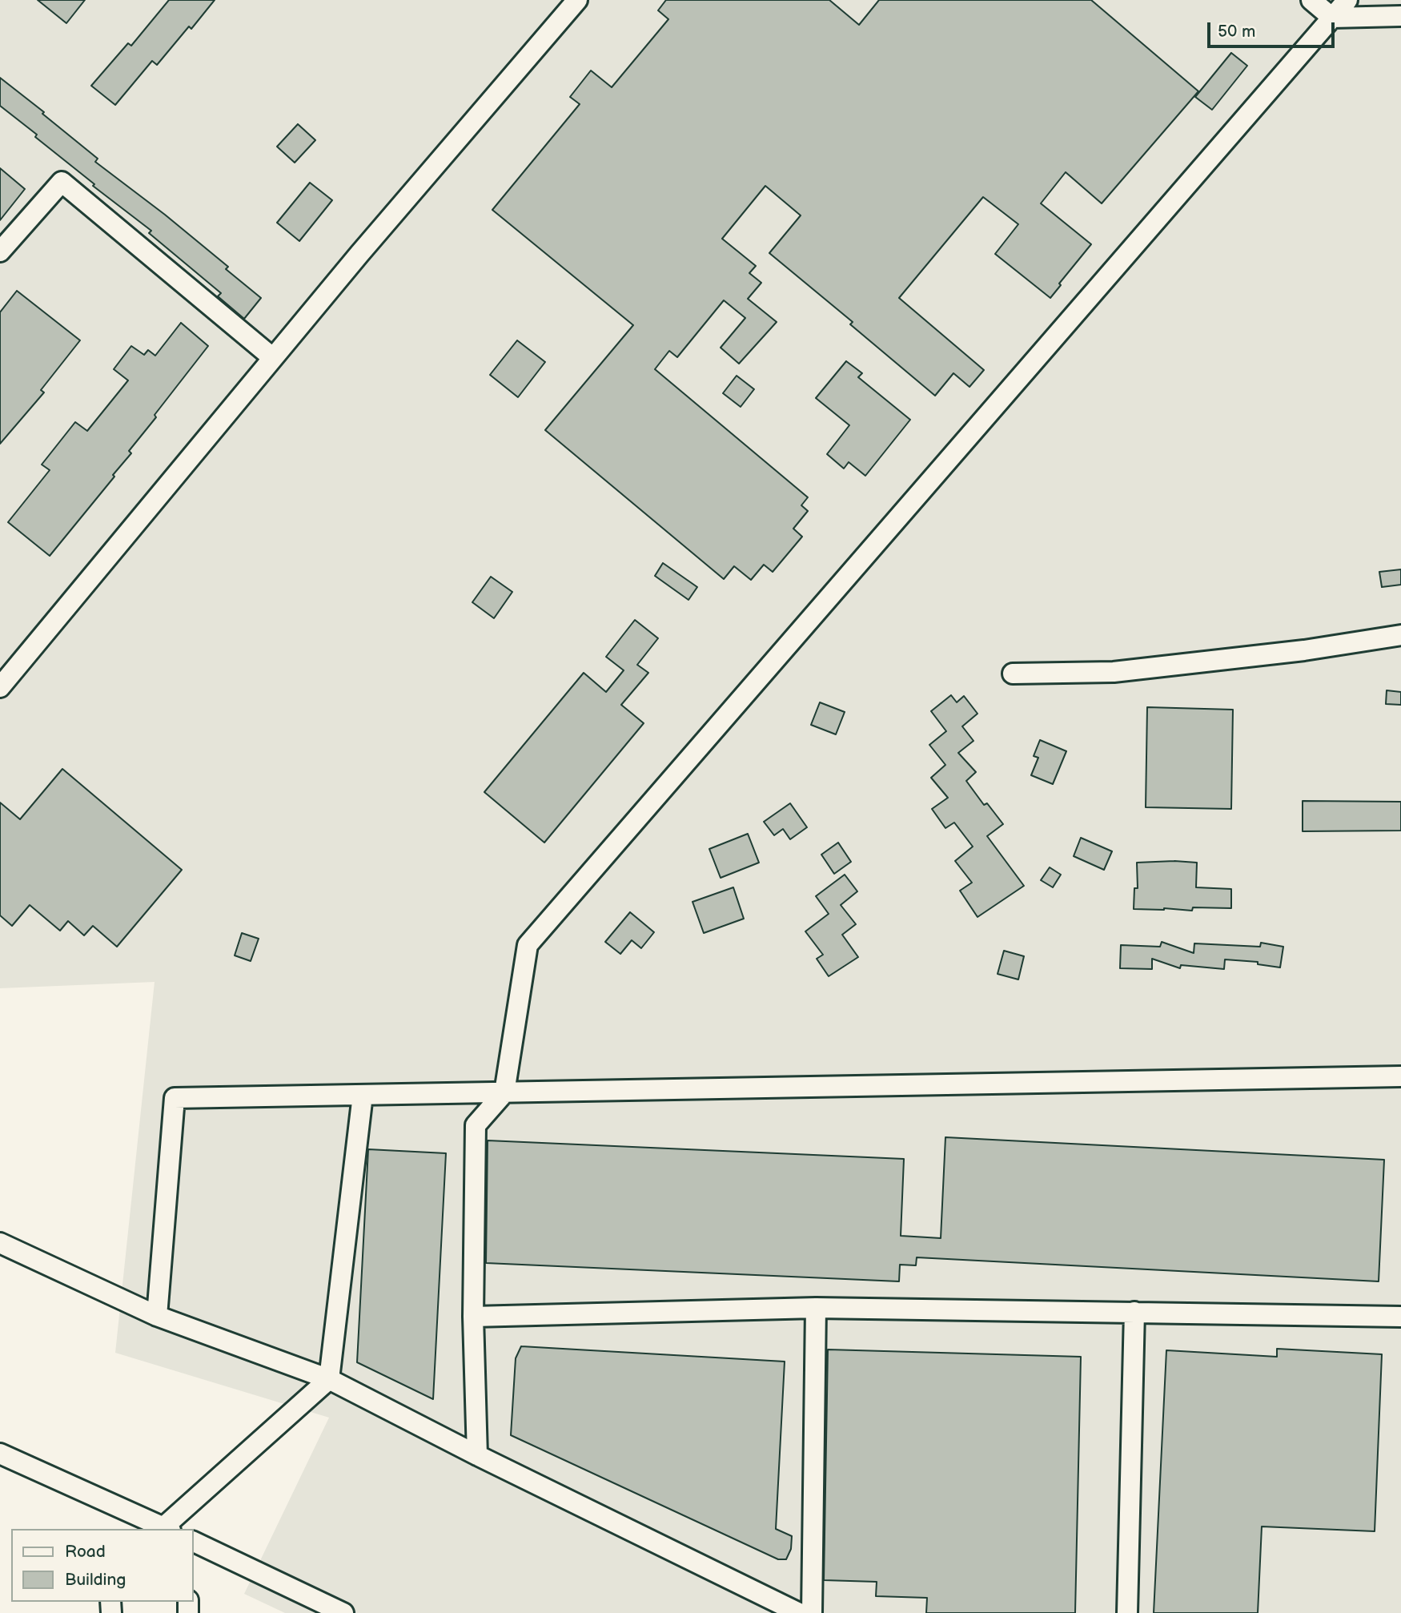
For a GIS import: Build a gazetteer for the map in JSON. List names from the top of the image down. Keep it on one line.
{"legend":["Road","Building"],"scale_bar":"50 m"}
